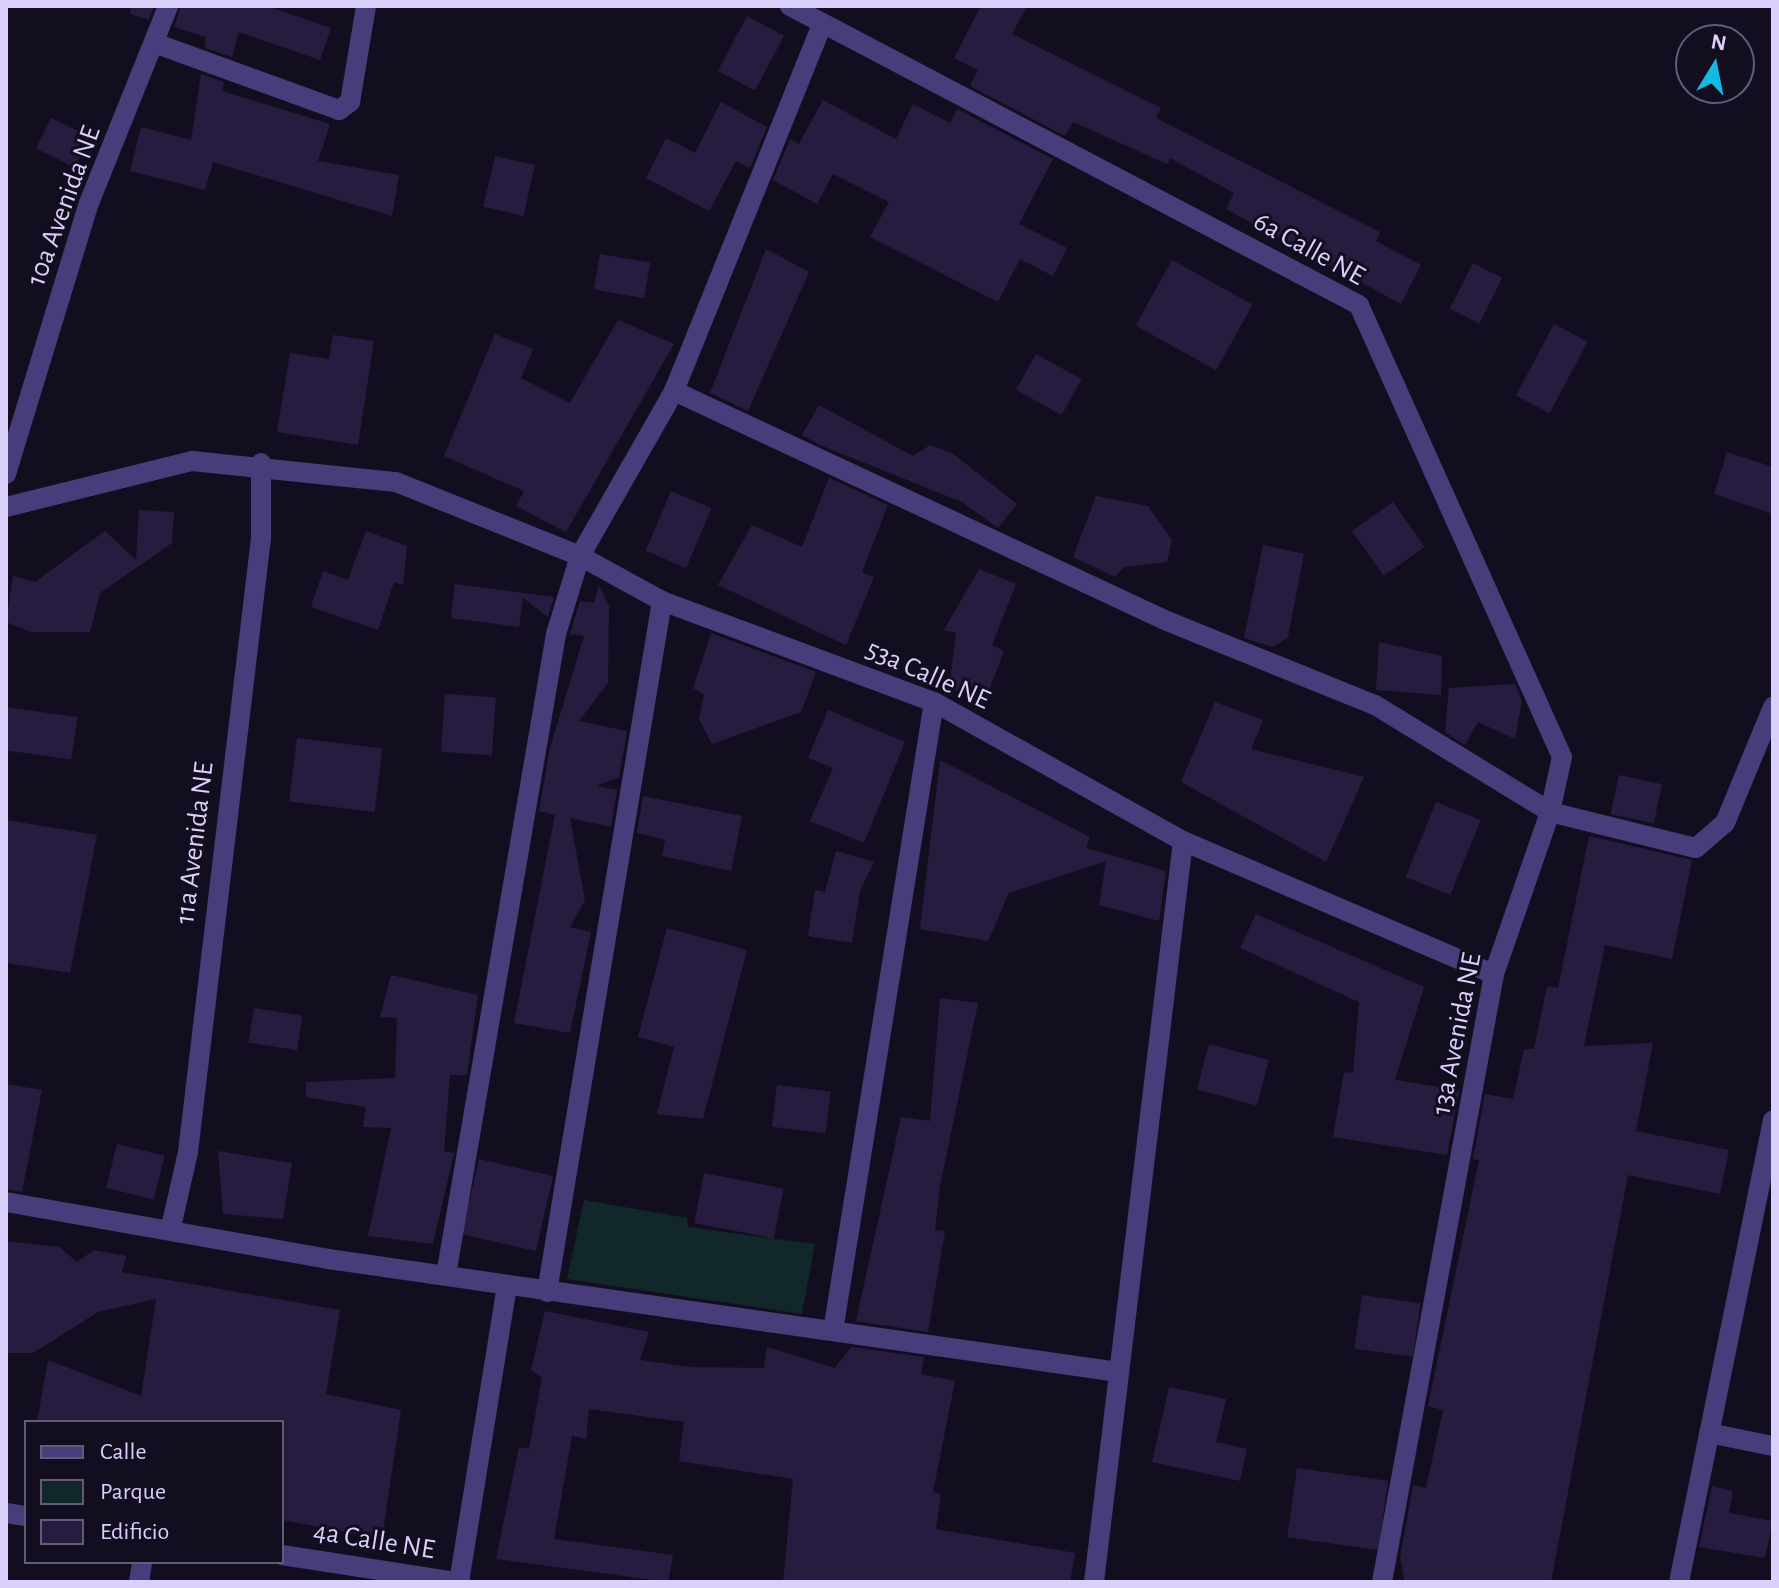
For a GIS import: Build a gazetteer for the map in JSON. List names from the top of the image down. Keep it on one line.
{"streets":{"street":["10a Avenida NE","6a Calle NE","53a Calle NE","11a Avenida NE","13a Avenida NE","4a Calle NE"]},"crossings":[["6a Calle NE","13a Avenida NE"],["53a Calle NE","11a Avenida NE"],["53a Calle NE","13a Avenida NE"]],"legend":["Calle","Parque","Edificio"],"north":"top"}
